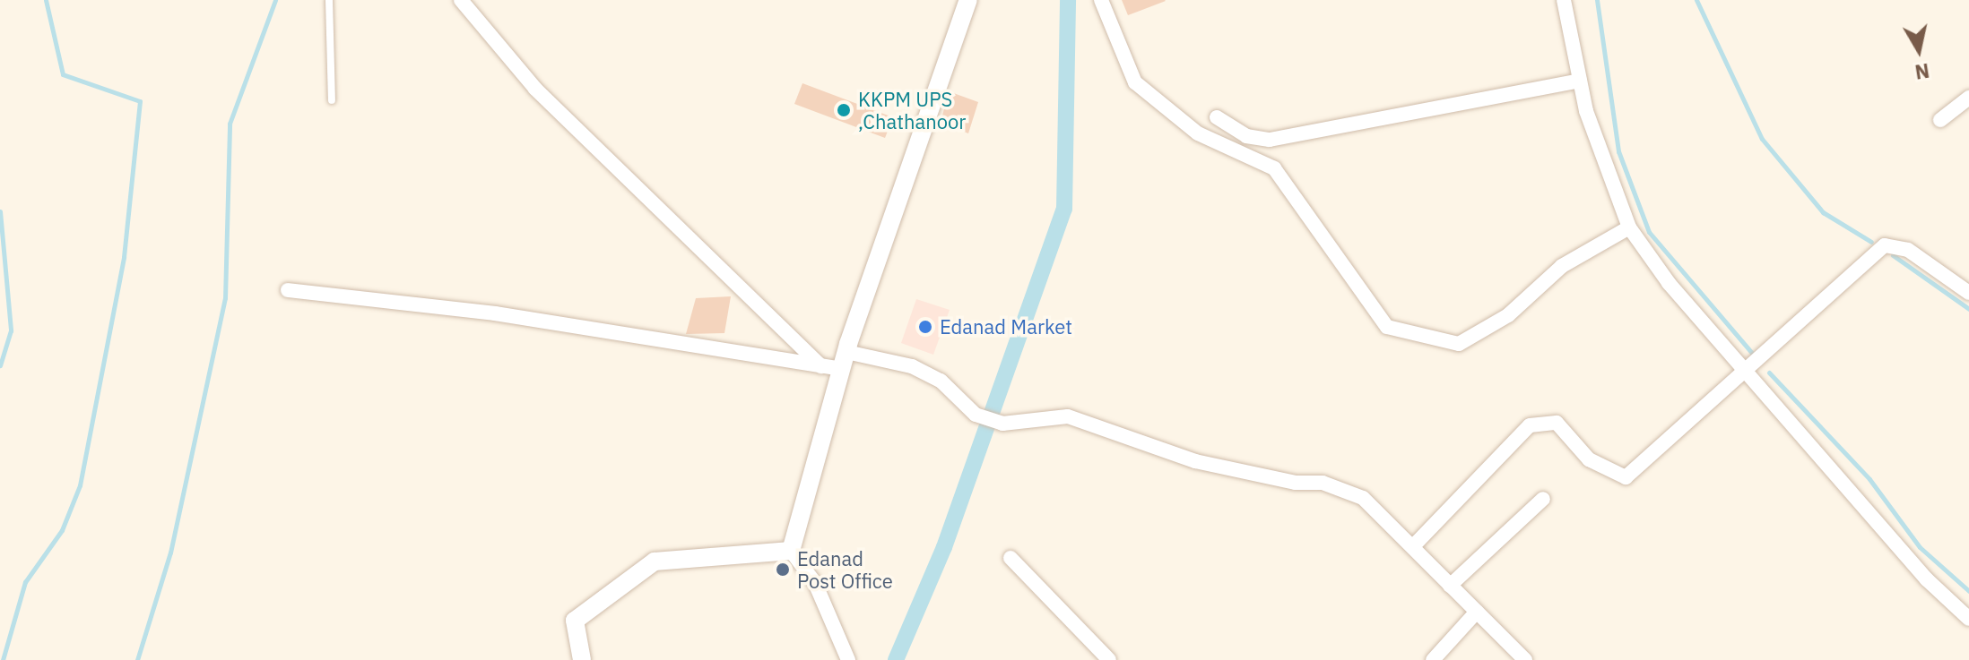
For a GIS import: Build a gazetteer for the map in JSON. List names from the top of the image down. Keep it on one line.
{"places":["KKPM UPS ,Chathanoor","Edanad Market","Edanad Post Office"],"north":"bottom"}
